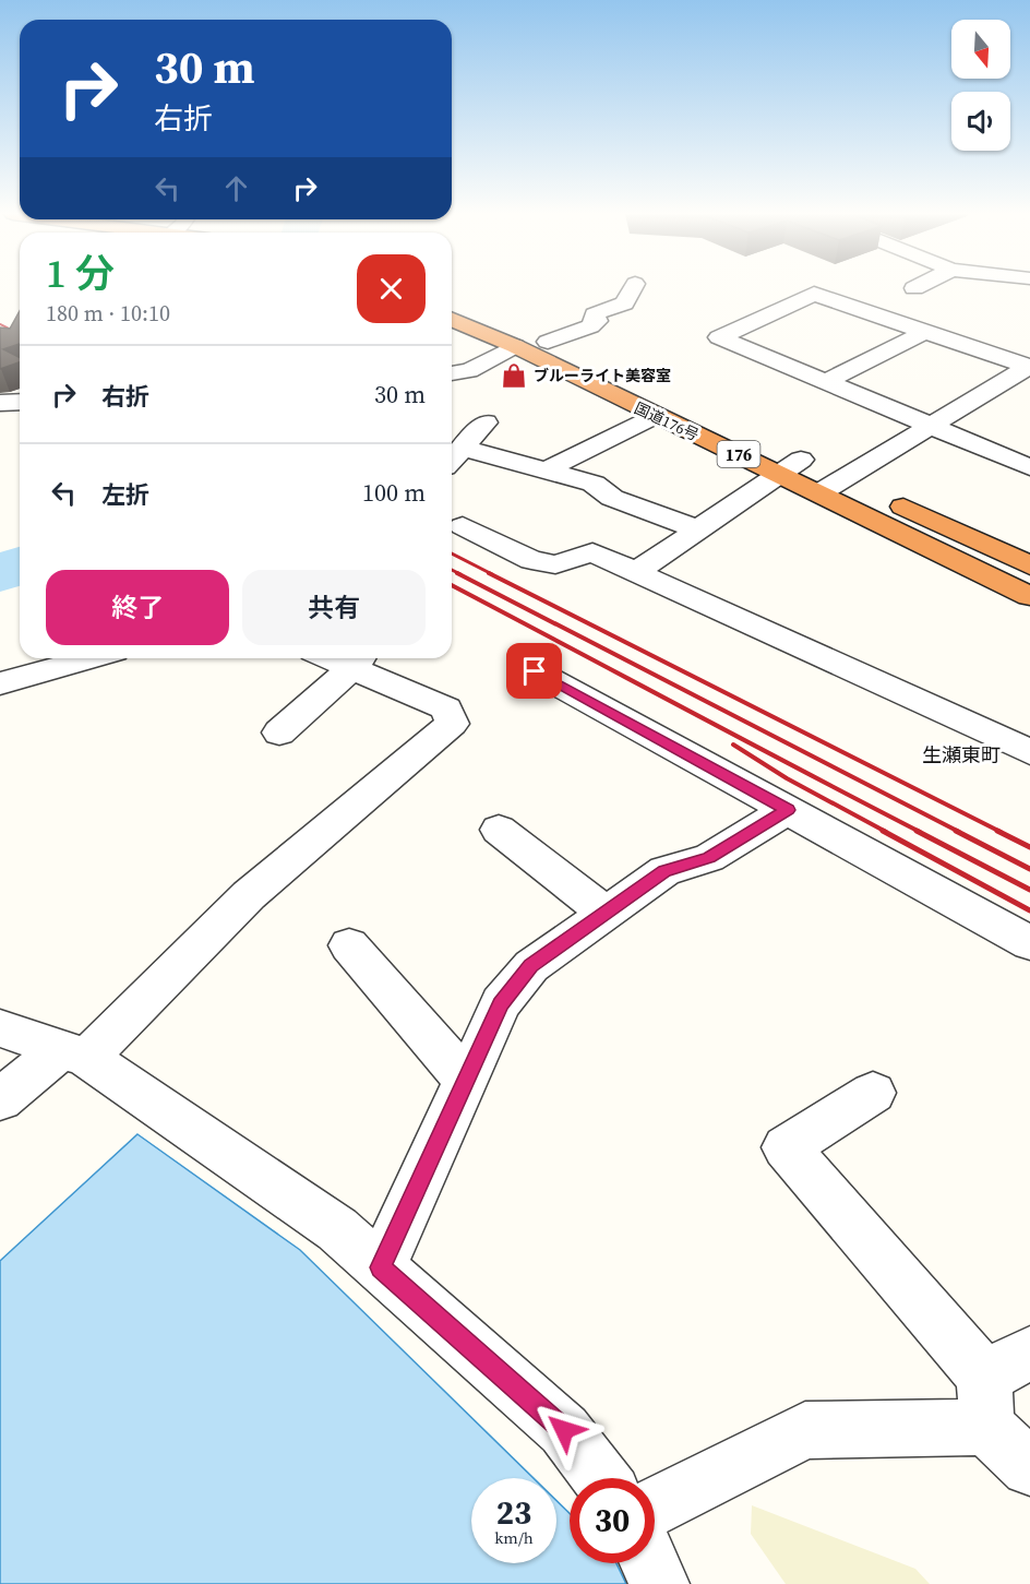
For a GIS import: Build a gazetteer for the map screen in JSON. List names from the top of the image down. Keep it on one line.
{"streets":{"highway":["国道176号","176"]},"districts":["生瀬東町"],"places":{"shop":["ブルーライト美容室"]},"north":"bottom","page":{"turn":["30 m","右折"],"heading":["1 分","180 m · 10:10"],"list":[{"name":"右折","value":"30 m"},{"name":"左折","value":"100 m"}],"buttons":["終了","共有"],"speed":"23 km/h","limit":"30"}}
